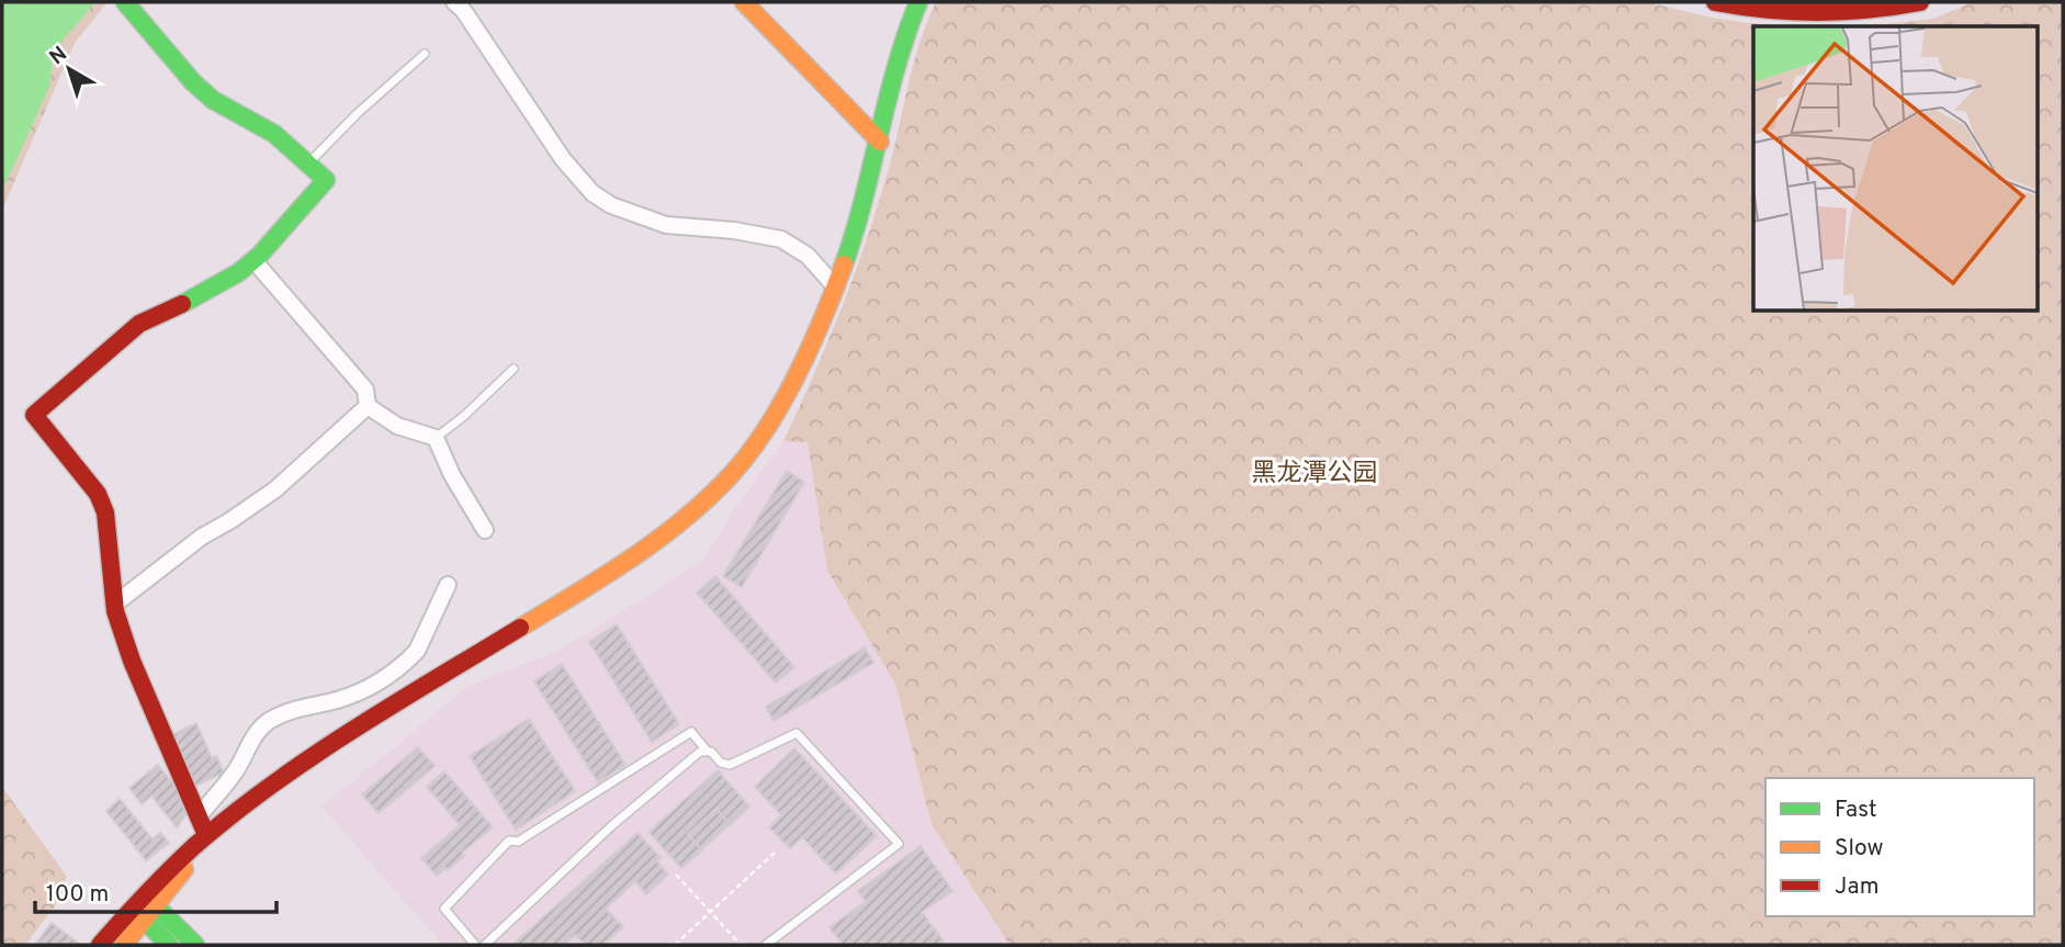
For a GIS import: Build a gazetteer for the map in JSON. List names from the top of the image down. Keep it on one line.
{"parks":["黑龙潭公园"],"legend":["Fast","Slow","Jam"],"scale_bar":"100 m","north":"top left"}
